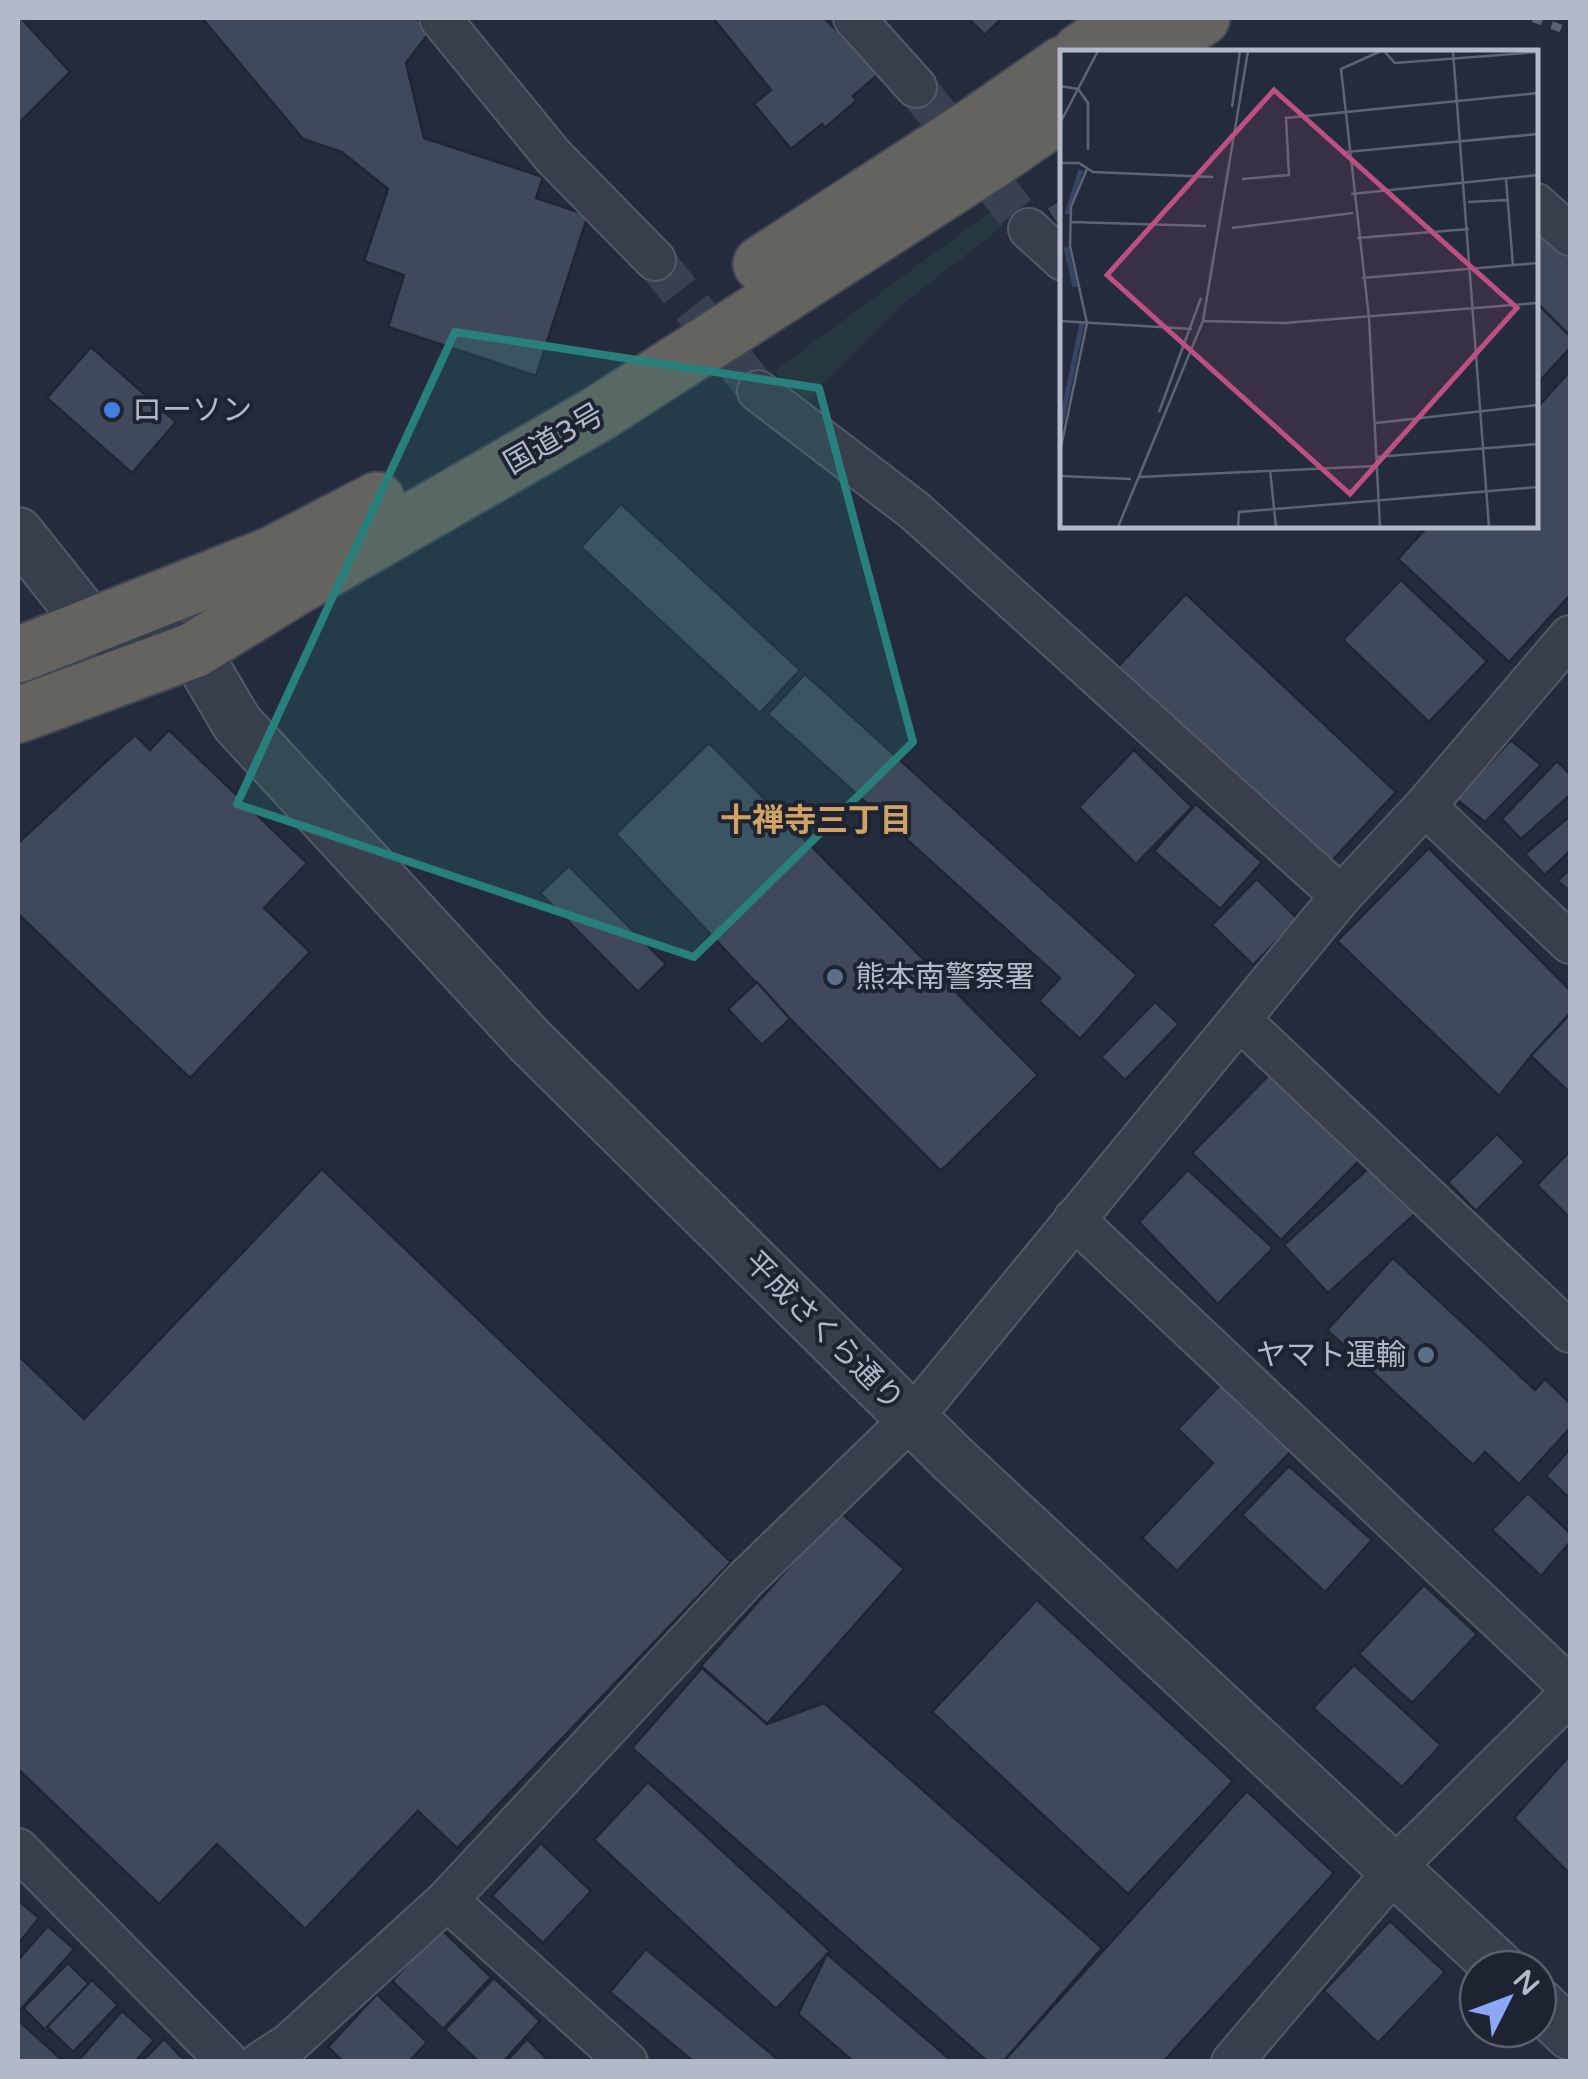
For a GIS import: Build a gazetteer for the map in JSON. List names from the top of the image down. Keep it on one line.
{"streets":{"highway":["国道3号"],"street":["平成さくら通り"]},"crossings":[["国道3号","平成さくら通り"]],"districts":["十禅寺三丁目"],"places":["ローソン","熊本南警察署","ヤマト運輸"],"north":"top right"}
